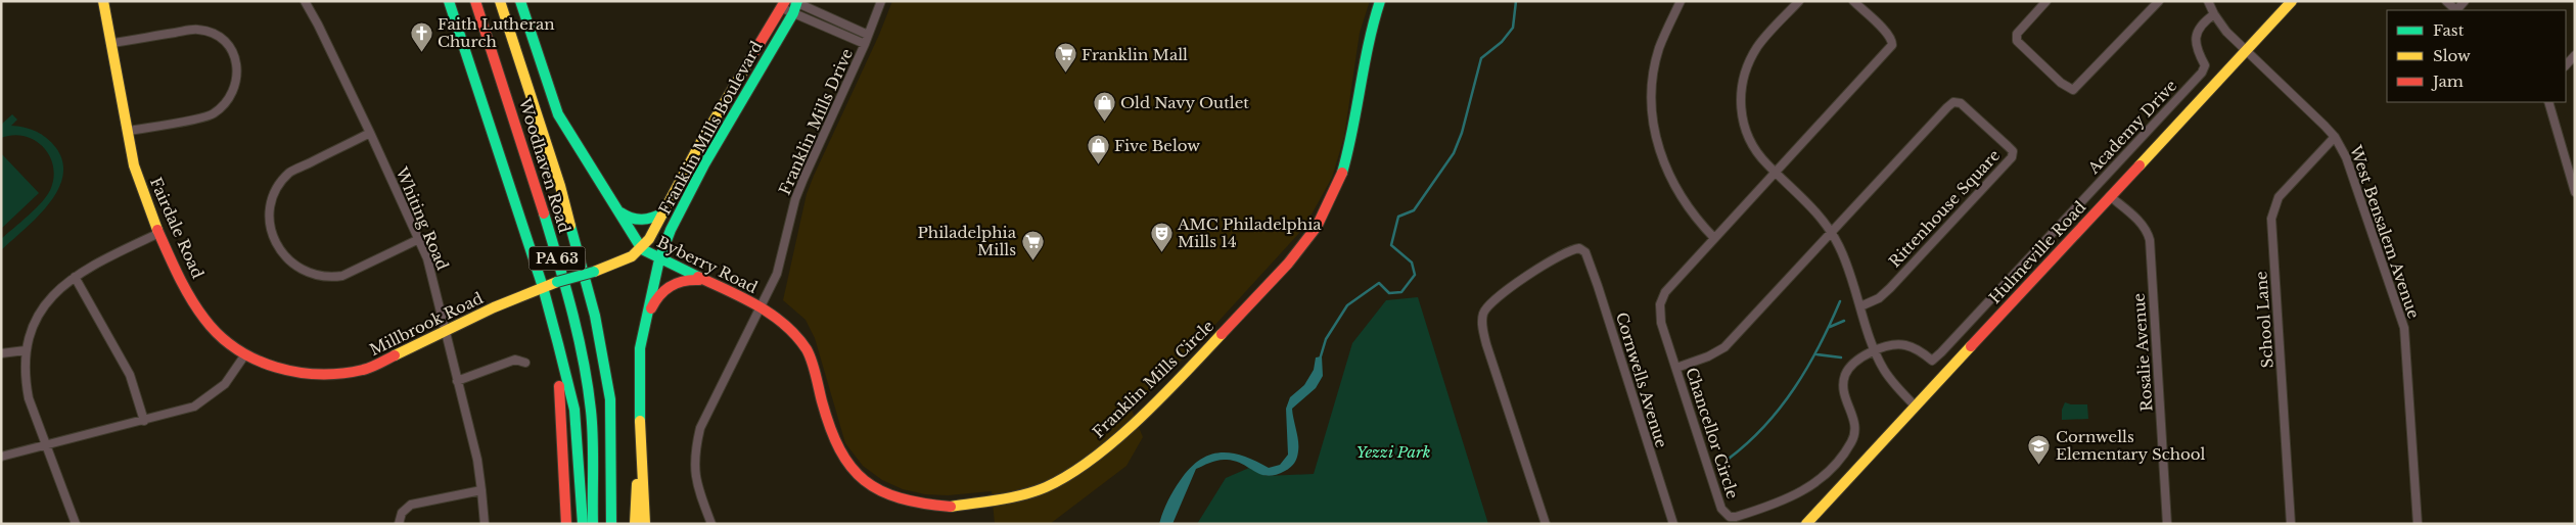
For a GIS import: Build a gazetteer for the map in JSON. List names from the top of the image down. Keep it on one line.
{"streets":{"main road":["Franklin Mills Boulevard","Woodhaven Road","Fairdale Road","Hulmeville Road","PA 63","Byberry Road","Millbrook Road","Franklin Mills Circle"],"street":["Franklin Mills Drive","Academy Drive","Rittenhouse Square","Whiting Road","West Bensalem Avenue","School Lane","Rosalie Avenue","Cornwells Avenue","Chancellor Circle"]},"crossings":[["Franklin Mills Drive","Franklin Mills Boulevard"],["Franklin Mills Drive","Byberry Road"],["Franklin Mills Drive","Franklin Mills Circle"],["Academy Drive","West Bensalem Avenue"],["Academy Drive","Chancellor Circle"],["Franklin Mills Boulevard","Woodhaven Road"],["Franklin Mills Boulevard","Byberry Road"],["Franklin Mills Boulevard","Millbrook Road"],["Woodhaven Road","Byberry Road"],["Woodhaven Road","Millbrook Road"],["Whiting Road","Millbrook Road"],["Fairdale Road","Millbrook Road"],["West Bensalem Avenue","Hulmeville Road"],["West Bensalem Avenue","School Lane"],["Hulmeville Road","Rosalie Avenue"],["Byberry Road","Millbrook Road"],["Byberry Road","Franklin Mills Circle"]],"parks":["Yezzi Park"],"places":{"church":["Faith Lutheran Church"],"supermarket":["Franklin Mall","Philadelphia Mills"],"shop":["Old Navy Outlet","Five Below"],"theatre":["AMC Philadelphia Mills 14"],"school or university":["Cornwells Elementary School"]},"legend":["Fast","Slow","Jam"]}
